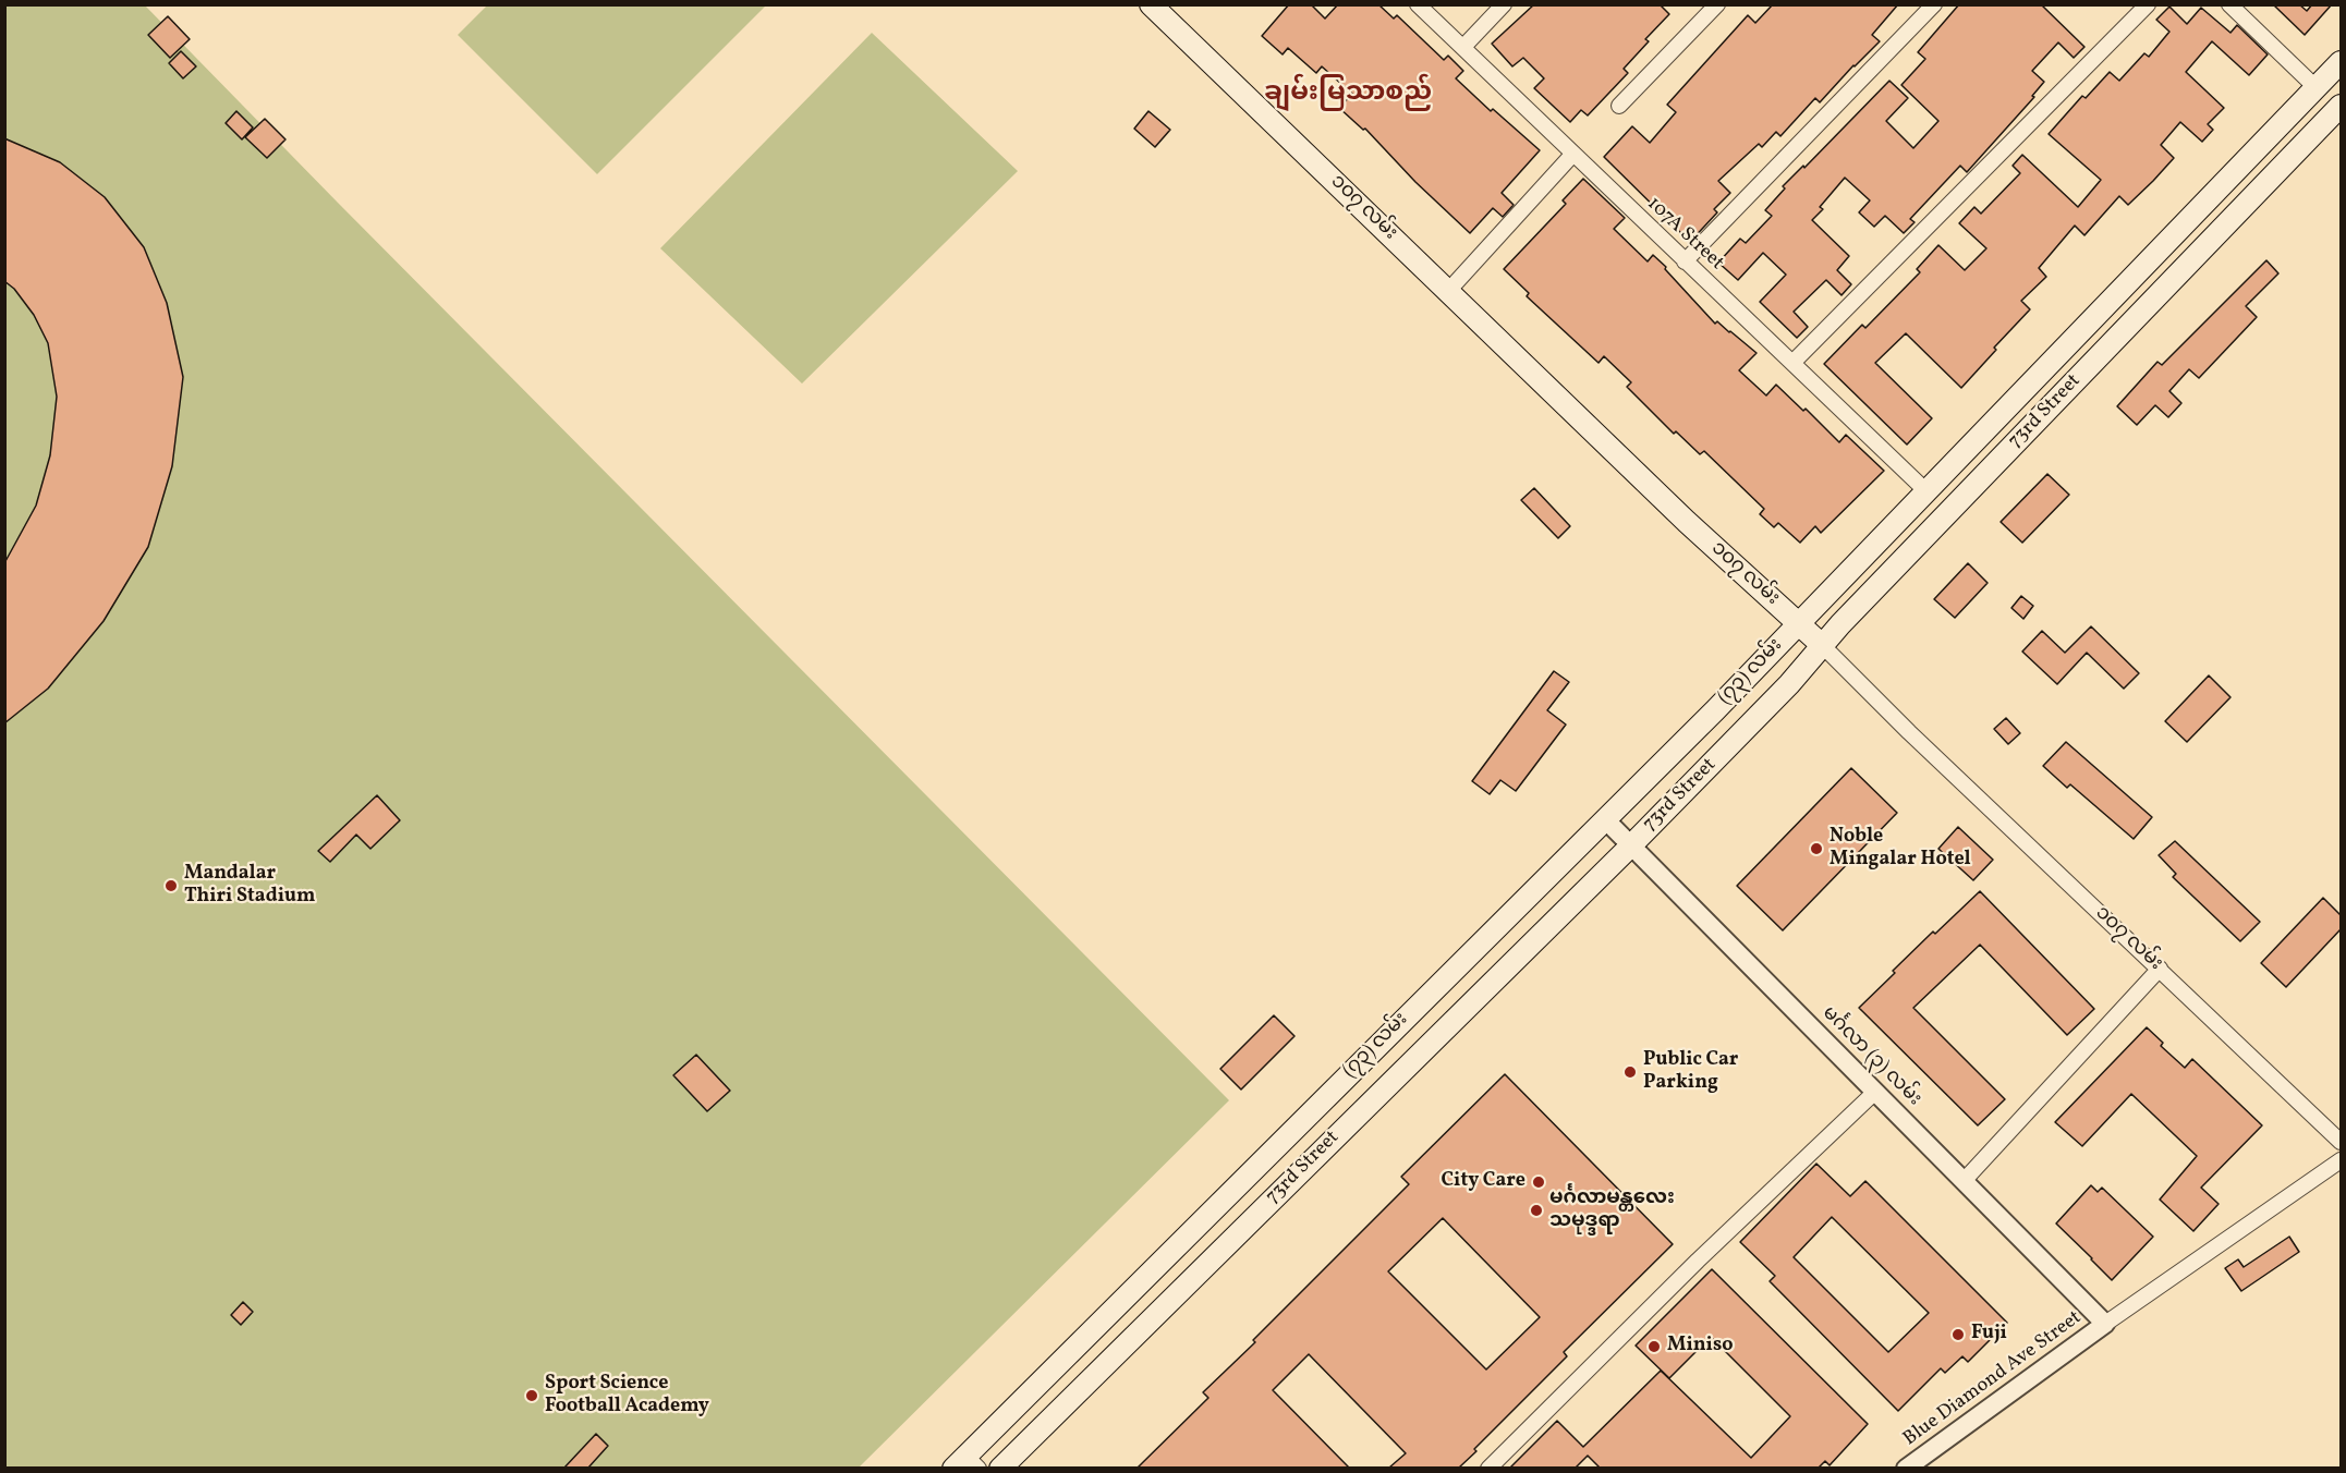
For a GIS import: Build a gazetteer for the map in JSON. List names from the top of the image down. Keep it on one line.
{"streets":{"main road":["၁၀၇ လမ်း","73rd Street","(၇၃) လမ်း"],"street":["107A Street","မင်္ဂလာ (၃) လမ်း","Blue Diamond Ave Street"]},"crossings":[["၁၀၇ လမ်း","73rd Street"],["၁၀၇ လမ်း","(၇၃) လမ်း"],["107A Street","73rd Street"],["73rd Street","(၇၃) လမ်း"],["73rd Street","မင်္ဂလာ (၃) လမ်း"],["(၇၃) လမ်း","မင်္ဂလာ (၃) လမ်း"],["မင်္ဂလာ (၃) လမ်း","Blue Diamond Ave Street"]],"districts":["ချမ်းမြသာစည်"],"places":["Noble Mingalar Hotel","Mandalar Thiri Stadium","Public Car Parking","City Care","မင်္ဂလာမန္တလေး သမုဒ္ဒရာ","Fuji","Miniso","Sport Science Football Academy"]}
